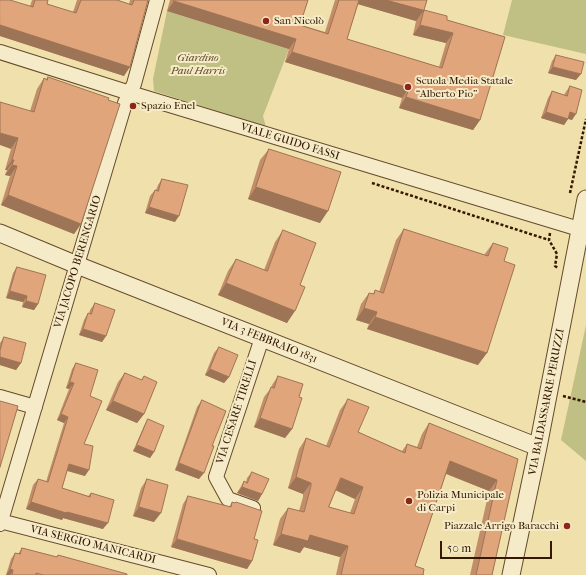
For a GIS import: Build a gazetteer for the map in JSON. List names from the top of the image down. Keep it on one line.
{"streets":{"street":["VIALE GUIDO FASSI","VIA JACOPO BERENGARIO","VIA 3 FEBBRAIO 1831","VIA BALDASSARRE PERUZZI","VIA CESARE TIRELLI","VIA SERGIO MANICARDI"]},"crossings":[["VIALE GUIDO FASSI","VIA JACOPO BERENGARIO"],["VIALE GUIDO FASSI","VIA BALDASSARRE PERUZZI"],["VIA JACOPO BERENGARIO","VIA 3 FEBBRAIO 1831"],["VIA JACOPO BERENGARIO","VIA SERGIO MANICARDI"],["VIA 3 FEBBRAIO 1831","VIA BALDASSARRE PERUZZI"],["VIA 3 FEBBRAIO 1831","VIA CESARE TIRELLI"]],"parks":["Giardino Paul Harris"],"places":["San Nicolò","Scuola Media Statale “Alberto Pio”","Spazio Enel","Polizia Municipale di Carpi","Piazzale Arrigo Baracchi"],"scale_bar":"50 m"}
